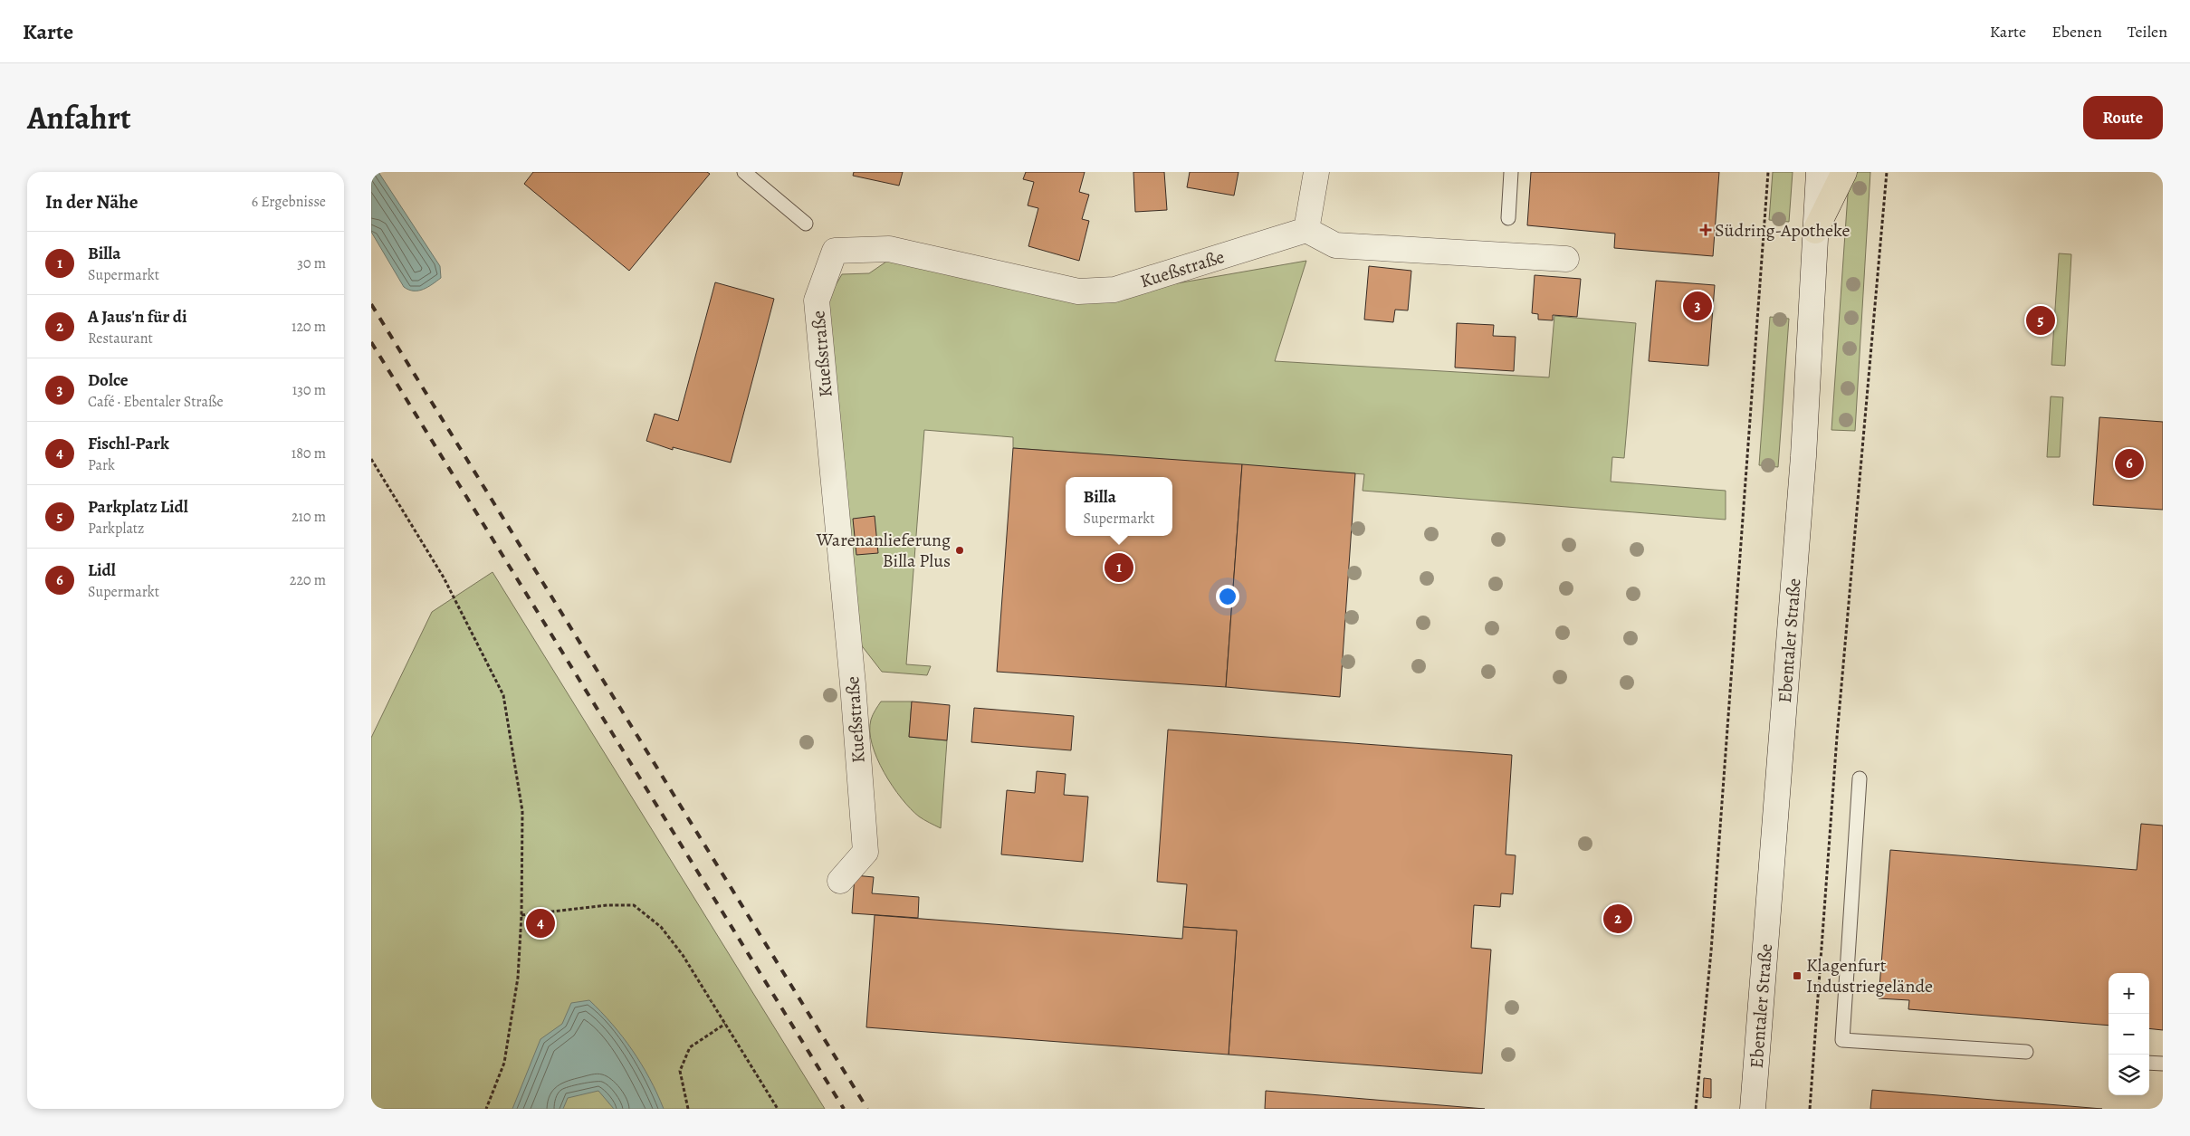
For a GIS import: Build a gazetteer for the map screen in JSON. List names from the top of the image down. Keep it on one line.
{"streets":{"street":["Kueßstraße","Ebentaler Straße"]},"places":{"health":["Südring-Apotheke"],"other":["Warenanlieferung Billa Plus"],"transit":["Klagenfurt Industriegelände"]},"page":{"header":"Karte","nav":["Karte","Ebenen","Teilen"],"title":"Anfahrt","buttons":"Route","heading":["In der Nähe","6 Ergebnisse"],"list":[{"mark":"1","name":"Billa","note":"Supermarkt","value":"30 m"},{"mark":"2","name":"A Jaus'n für di","note":"Restaurant","value":"120 m"},{"mark":"3","name":"Dolce","note":"Café · Ebentaler Straße","value":"130 m"},{"mark":"4","name":"Fischl-Park","note":"Park","value":"180 m"},{"mark":"5","name":"Parkplatz Lidl","note":"Parkplatz","value":"210 m"},{"mark":"6","name":"Lidl","note":"Supermarkt","value":"220 m"}],"pins":["3","5","6","1","2","4"],"popup":["Billa","Supermarkt"],"map_buttons":["+","−"]}}
